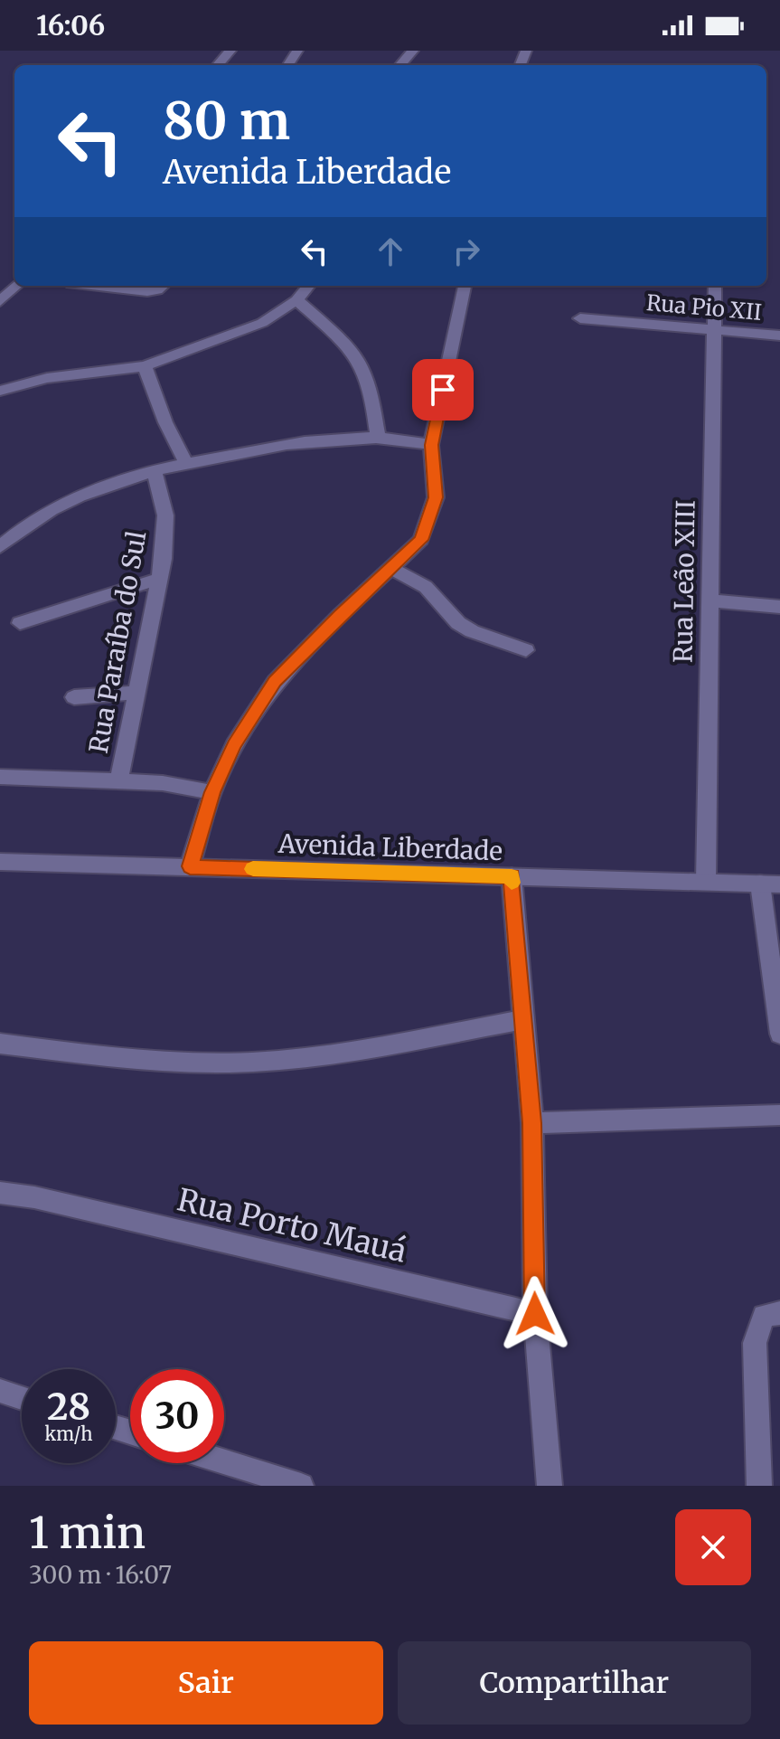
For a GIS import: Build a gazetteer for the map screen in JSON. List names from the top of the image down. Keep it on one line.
{"streets":{"street":["Rua Pio XII","Rua Leão XIII","Rua Paraíba do Sul","Avenida Liberdade","Rua Porto Mauá"]},"crossings":[["Rua Pio XII","Rua Leão XIII"],["Rua Leão XIII","Avenida Liberdade"]],"page":{"status":"16:06","turn":["80 m","Avenida Liberdade"],"speed":"28 km/h","limit":"30","heading":["1 min","300 m · 16:07"],"buttons":["Sair","Compartilhar"]}}
